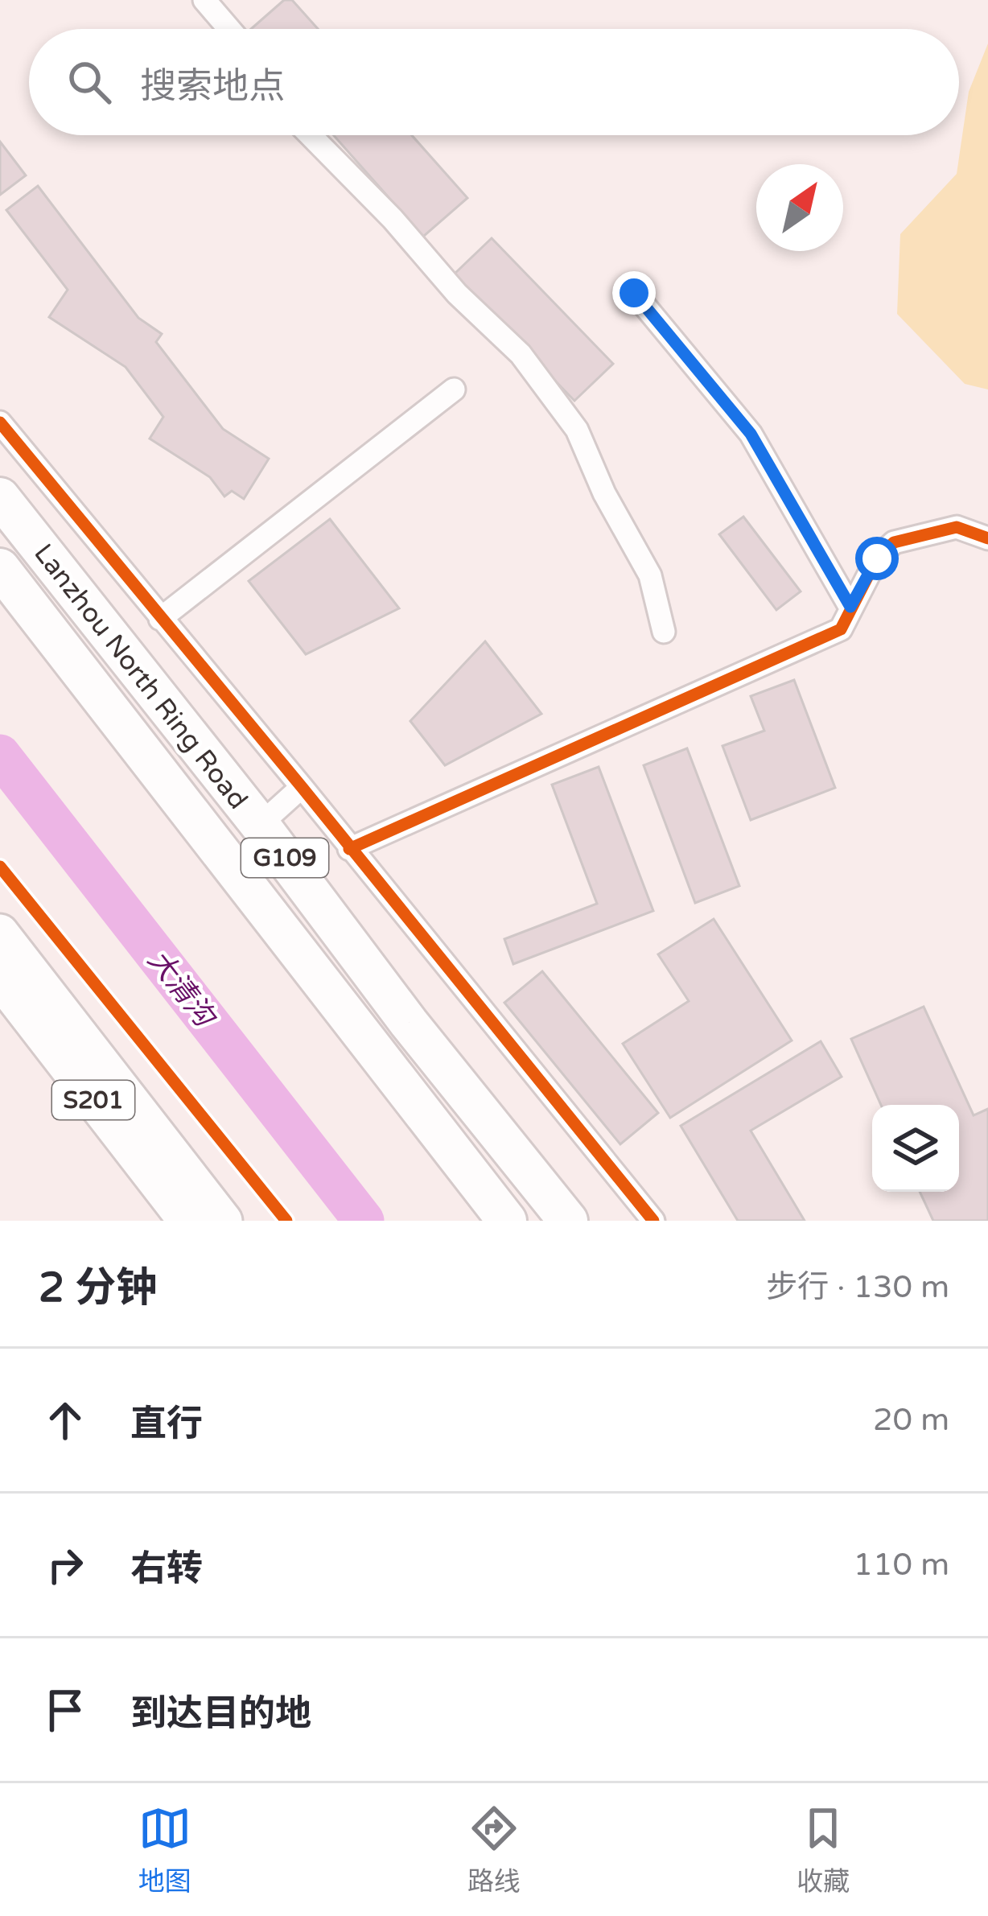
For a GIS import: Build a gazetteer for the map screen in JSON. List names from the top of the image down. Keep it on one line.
{"streets":{"highway":["Lanzhou North Ring Road","G109"],"main road":["S201"]},"water":["大清沟"],"north":"top right","page":{"search":"搜索地点","heading":["2 分钟","步行 · 130 m"],"list":[["直行","20 m"],["右转","110 m"],"到达目的地"],"nav":["地图","路线","收藏"]}}
